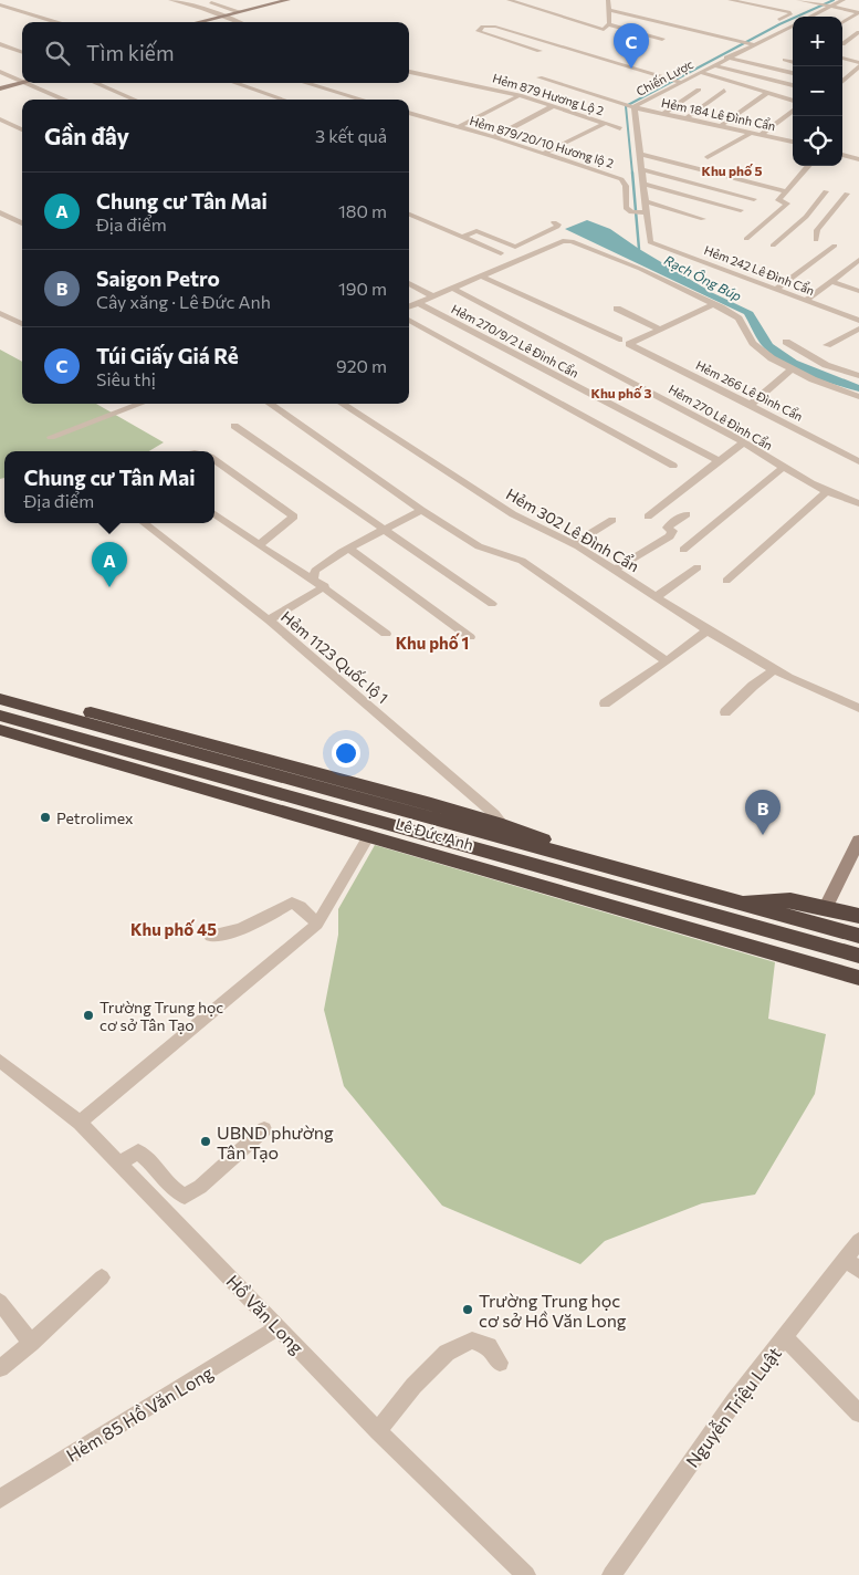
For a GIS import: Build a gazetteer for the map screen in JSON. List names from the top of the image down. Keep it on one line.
{"streets":{"highway":["Lê Đức Anh"],"street":["Chiến Lược","Hẻm 879 Hương Lộ 2","Hẻm 184 Lê Đình Cẩn","Hẻm 879/20/10 Hương lộ 2","Hẻm 242 Lê Đình Cẩn","Hẻm 270/9/2 Lê Đình Cẩn","Hẻm 266 Lê Đình Cẩn","Hẻm 270 Lê Đình Cẩn","Hẻm 302 Lê Đình Cẩn","Hẻm 1123 Quốc lộ 1","Hồ Văn Long","Nguyễn Triệu Luật","Hẻm 85 Hồ Văn Long"]},"crossings":[["Chiến Lược","Hẻm 184 Lê Đình Cẩn"],["Chiến Lược","Hẻm 879/20/10 Hương lộ 2"],["Chiến Lược","Hẻm 242 Lê Đình Cẩn"],["Hẻm 1123 Quốc lộ 1","Lê Đức Anh"],["Hồ Văn Long","Hẻm 85 Hồ Văn Long"]],"districts":["Khu phố 5","Khu phố 3","Khu phố 1","Khu phố 45"],"water":["Rạch Ông Búp"],"places":["Petrolimex","Trường Trung học cơ sở Tân Tạo","UBND phường Tân Tạo","Trường Trung học cơ sở Hồ Văn Long"],"page":{"map_buttons":["+","−"],"search":"Tìm kiếm","pins":["C","A","B"],"heading":["Gần đây","3 kết quả"],"list":[{"mark":"A","name":"Chung cư Tân Mai","note":"Địa điểm","value":"180 m"},{"mark":"B","name":"Saigon Petro","note":"Cây xăng · Lê Đức Anh","value":"190 m"},{"mark":"C","name":"Túi Giấy Giá Rẻ","note":"Siêu thị","value":"920 m"}],"popup":["Chung cư Tân Mai","Địa điểm"]}}
